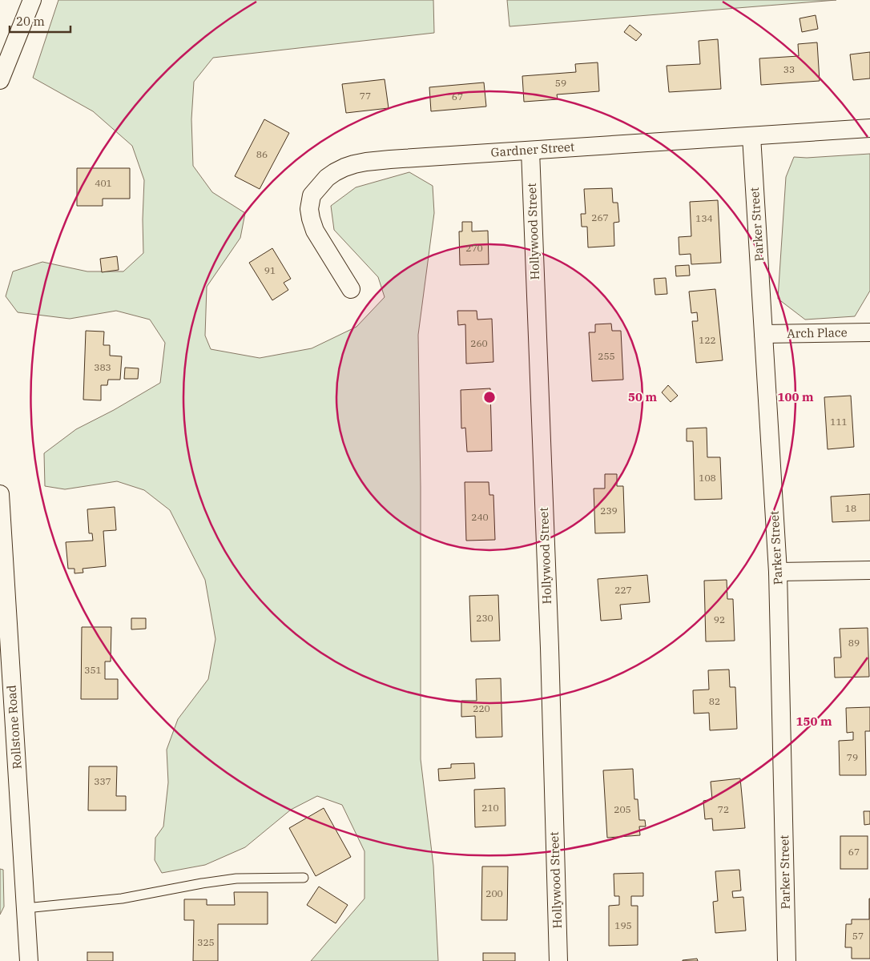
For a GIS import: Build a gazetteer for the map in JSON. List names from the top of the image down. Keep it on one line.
{"streets":{"street":["Gardner Street","Parker Street","Hollywood Street","Arch Place","Rollstone Road"]},"crossings":[["Gardner Street","Parker Street"],["Gardner Street","Hollywood Street"],["Parker Street","Arch Place"]],"house_numbers":["33","59","77","67","86","401","267","134","270","91","122","260","255","383","111","108","18","239","240","227","230","92","89","351","82","220","79","337","210","205","72","67","200","195","57","325"],"scale_bar":"20 m","rings":["50 m","100 m","150 m"]}
